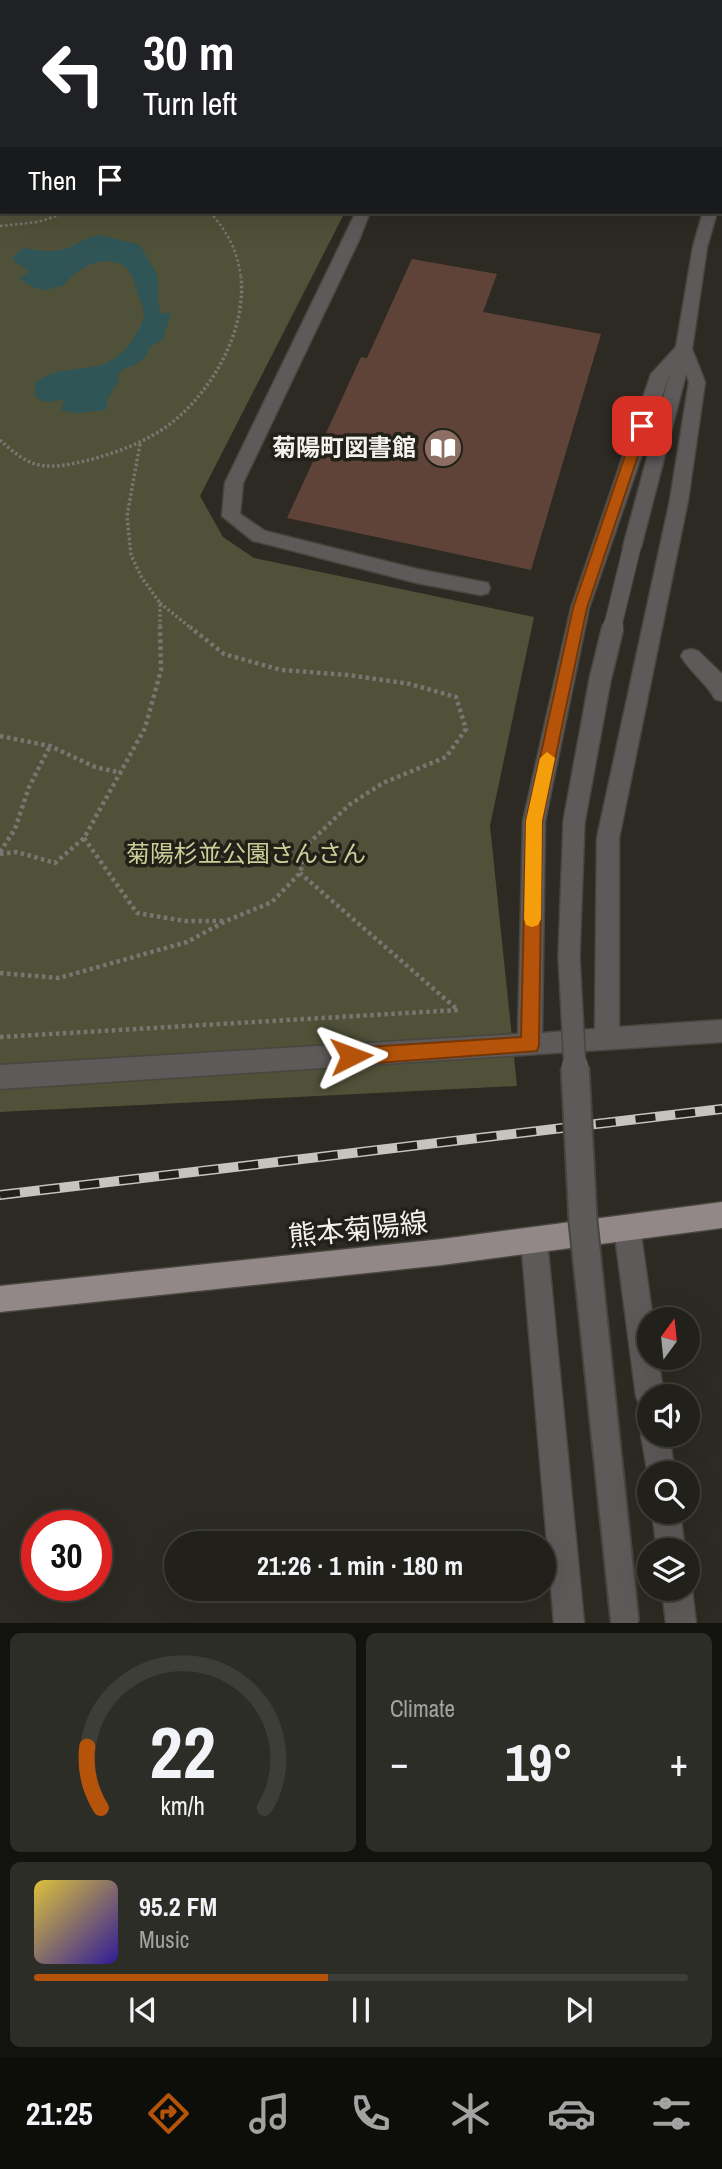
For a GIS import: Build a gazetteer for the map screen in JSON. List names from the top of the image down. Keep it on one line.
{"streets":{"main road":["熊本菊陽線"]},"parks":["菊陽杉並公園さんさん"],"places":{"library":["菊陽町図書館"]},"north":"top","page":{"turn":["30 m","Turn left"],"then":"Then","limit":"30","trip":"21:26 · 1 min · 180 m","tile":"Climate","heat":["−","19°","+"],"song":["95.2 FM","Music"],"tabs":"21:25","gauge":["22","km/h"]}}
